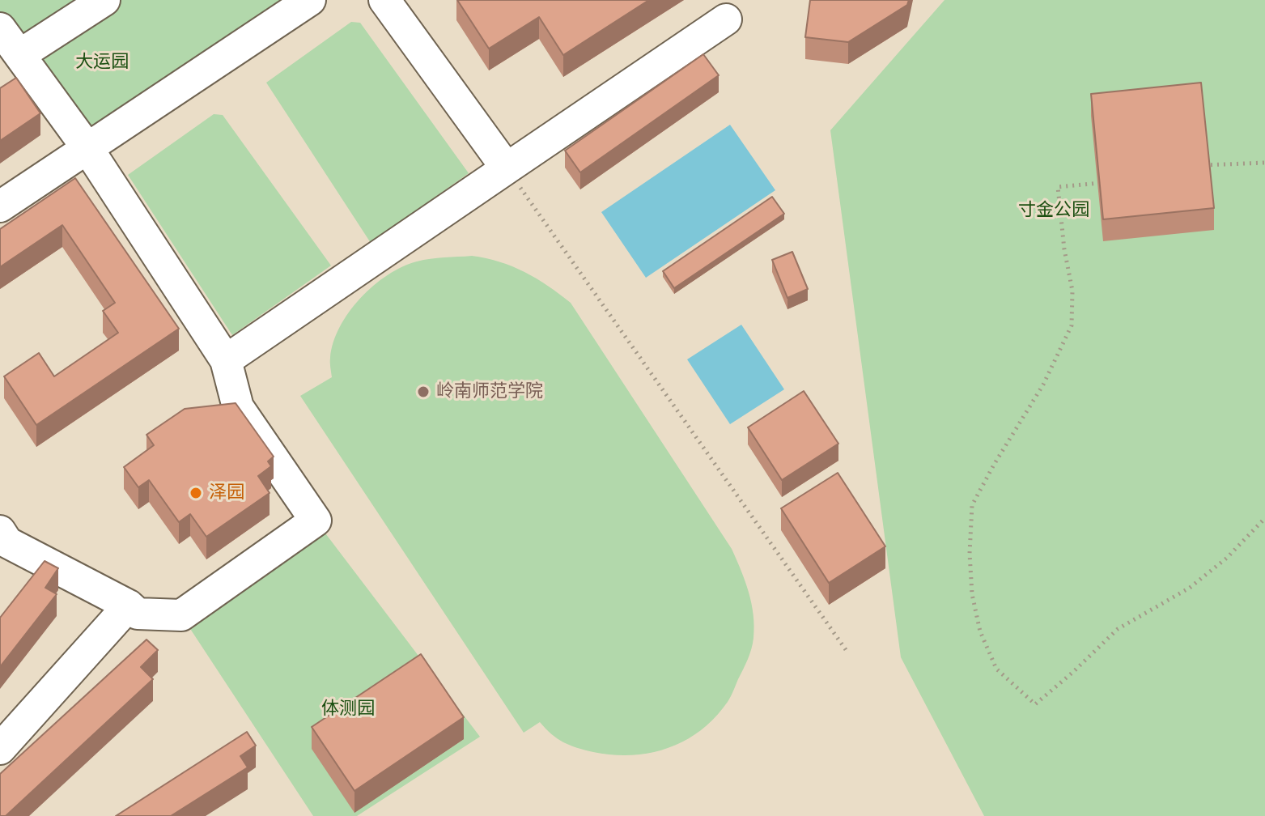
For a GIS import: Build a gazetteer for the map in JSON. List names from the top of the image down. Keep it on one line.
{"parks":["大运园","寸金公园","体测园"],"places":["岭南师范学院","泽园"]}
